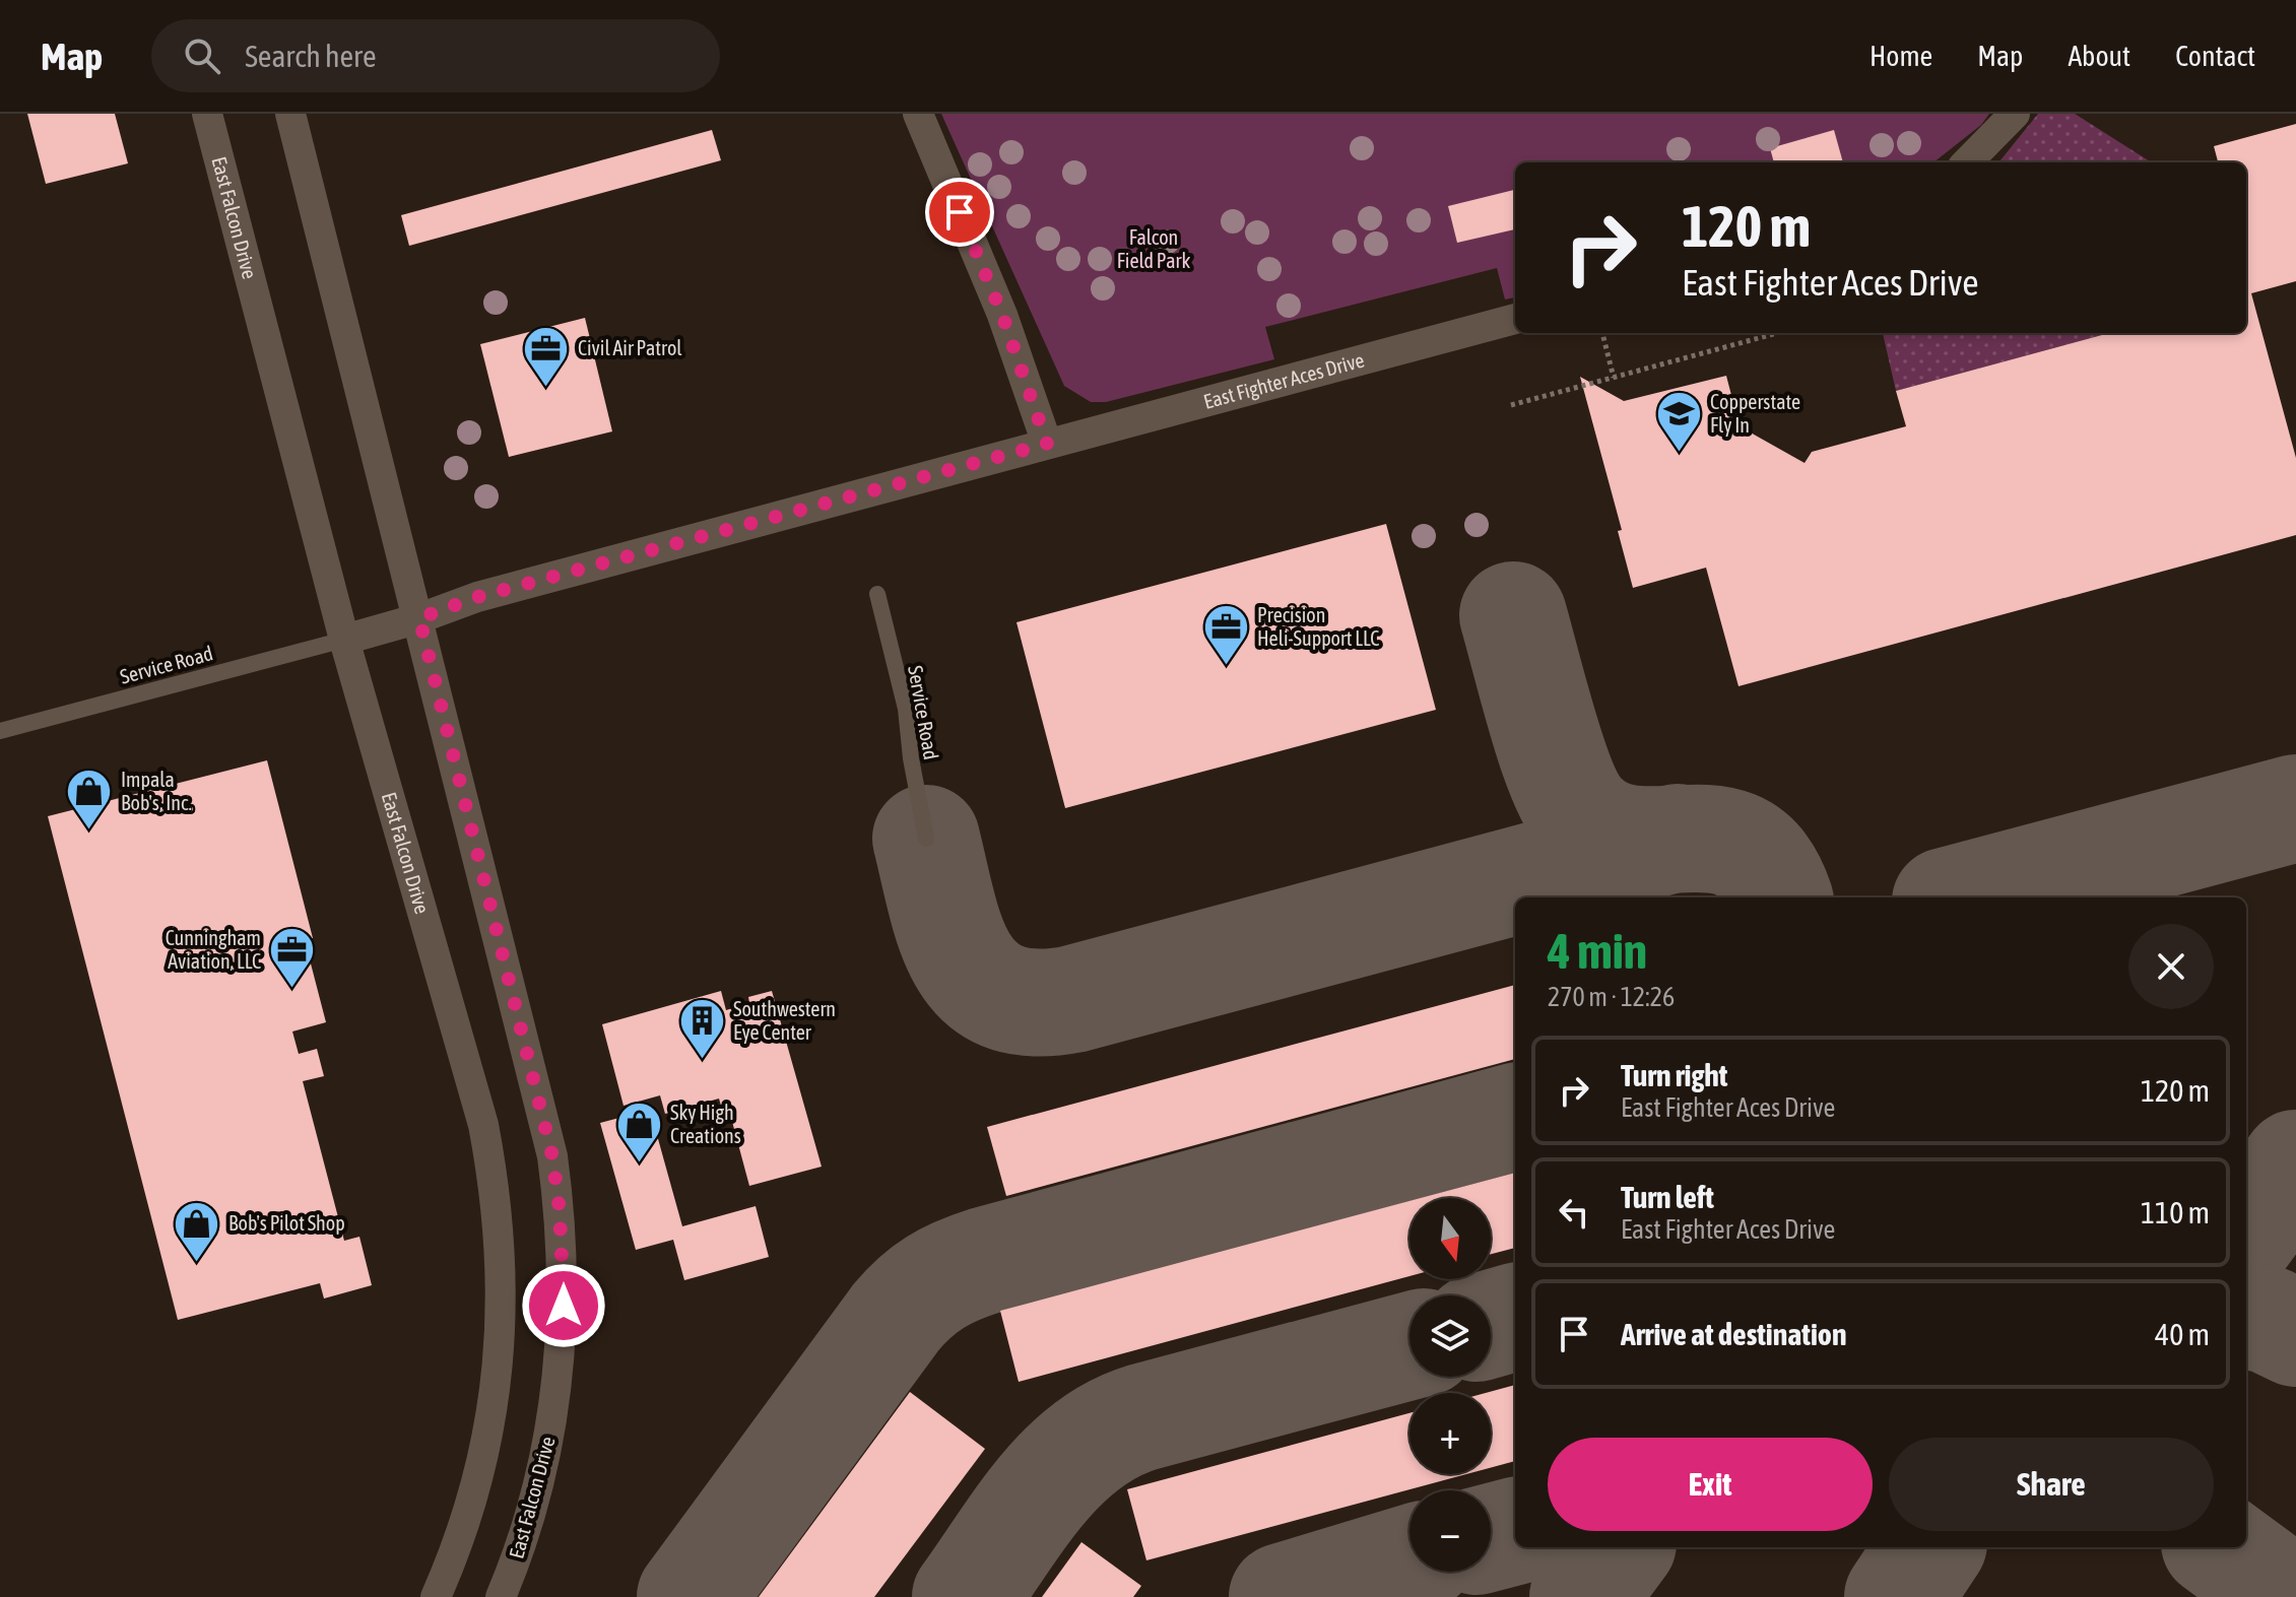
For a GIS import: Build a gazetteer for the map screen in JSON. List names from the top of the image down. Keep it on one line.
{"streets":{"street":["East Falcon Drive","East Fighter Aces Drive"],"lane":["Service Road"]},"crossings":[["East Falcon Drive","East Fighter Aces Drive"],["East Falcon Drive","Service Road"],["East Fighter Aces Drive","Service Road"]],"parks":["Falcon Field Park"],"places":{"office":["Civil Air Patrol","Precision Heli-Support LLC","Cunningham Aviation, LLC"],"school or university":["Copperstate Fly In"],"shop":["Impala Bob's, Inc.","Sky High Creations","Bob's Pilot Shop"],"building":["Southwestern Eye Center"]},"north":"bottom","page":{"header":"Map","search":"Search here","nav":["Home","Map","About","Contact"],"turn":["120 m","East Fighter Aces Drive"],"heading":["4 min","270 m · 12:26"],"list":[{"name":"Turn right","note":"East Fighter Aces Drive","value":"120 m"},{"name":"Turn left","note":"East Fighter Aces Drive","value":"110 m"},{"name":"Arrive at destination","value":"40 m"}],"map_buttons":["+","−"],"buttons":["Exit","Share"]}}
